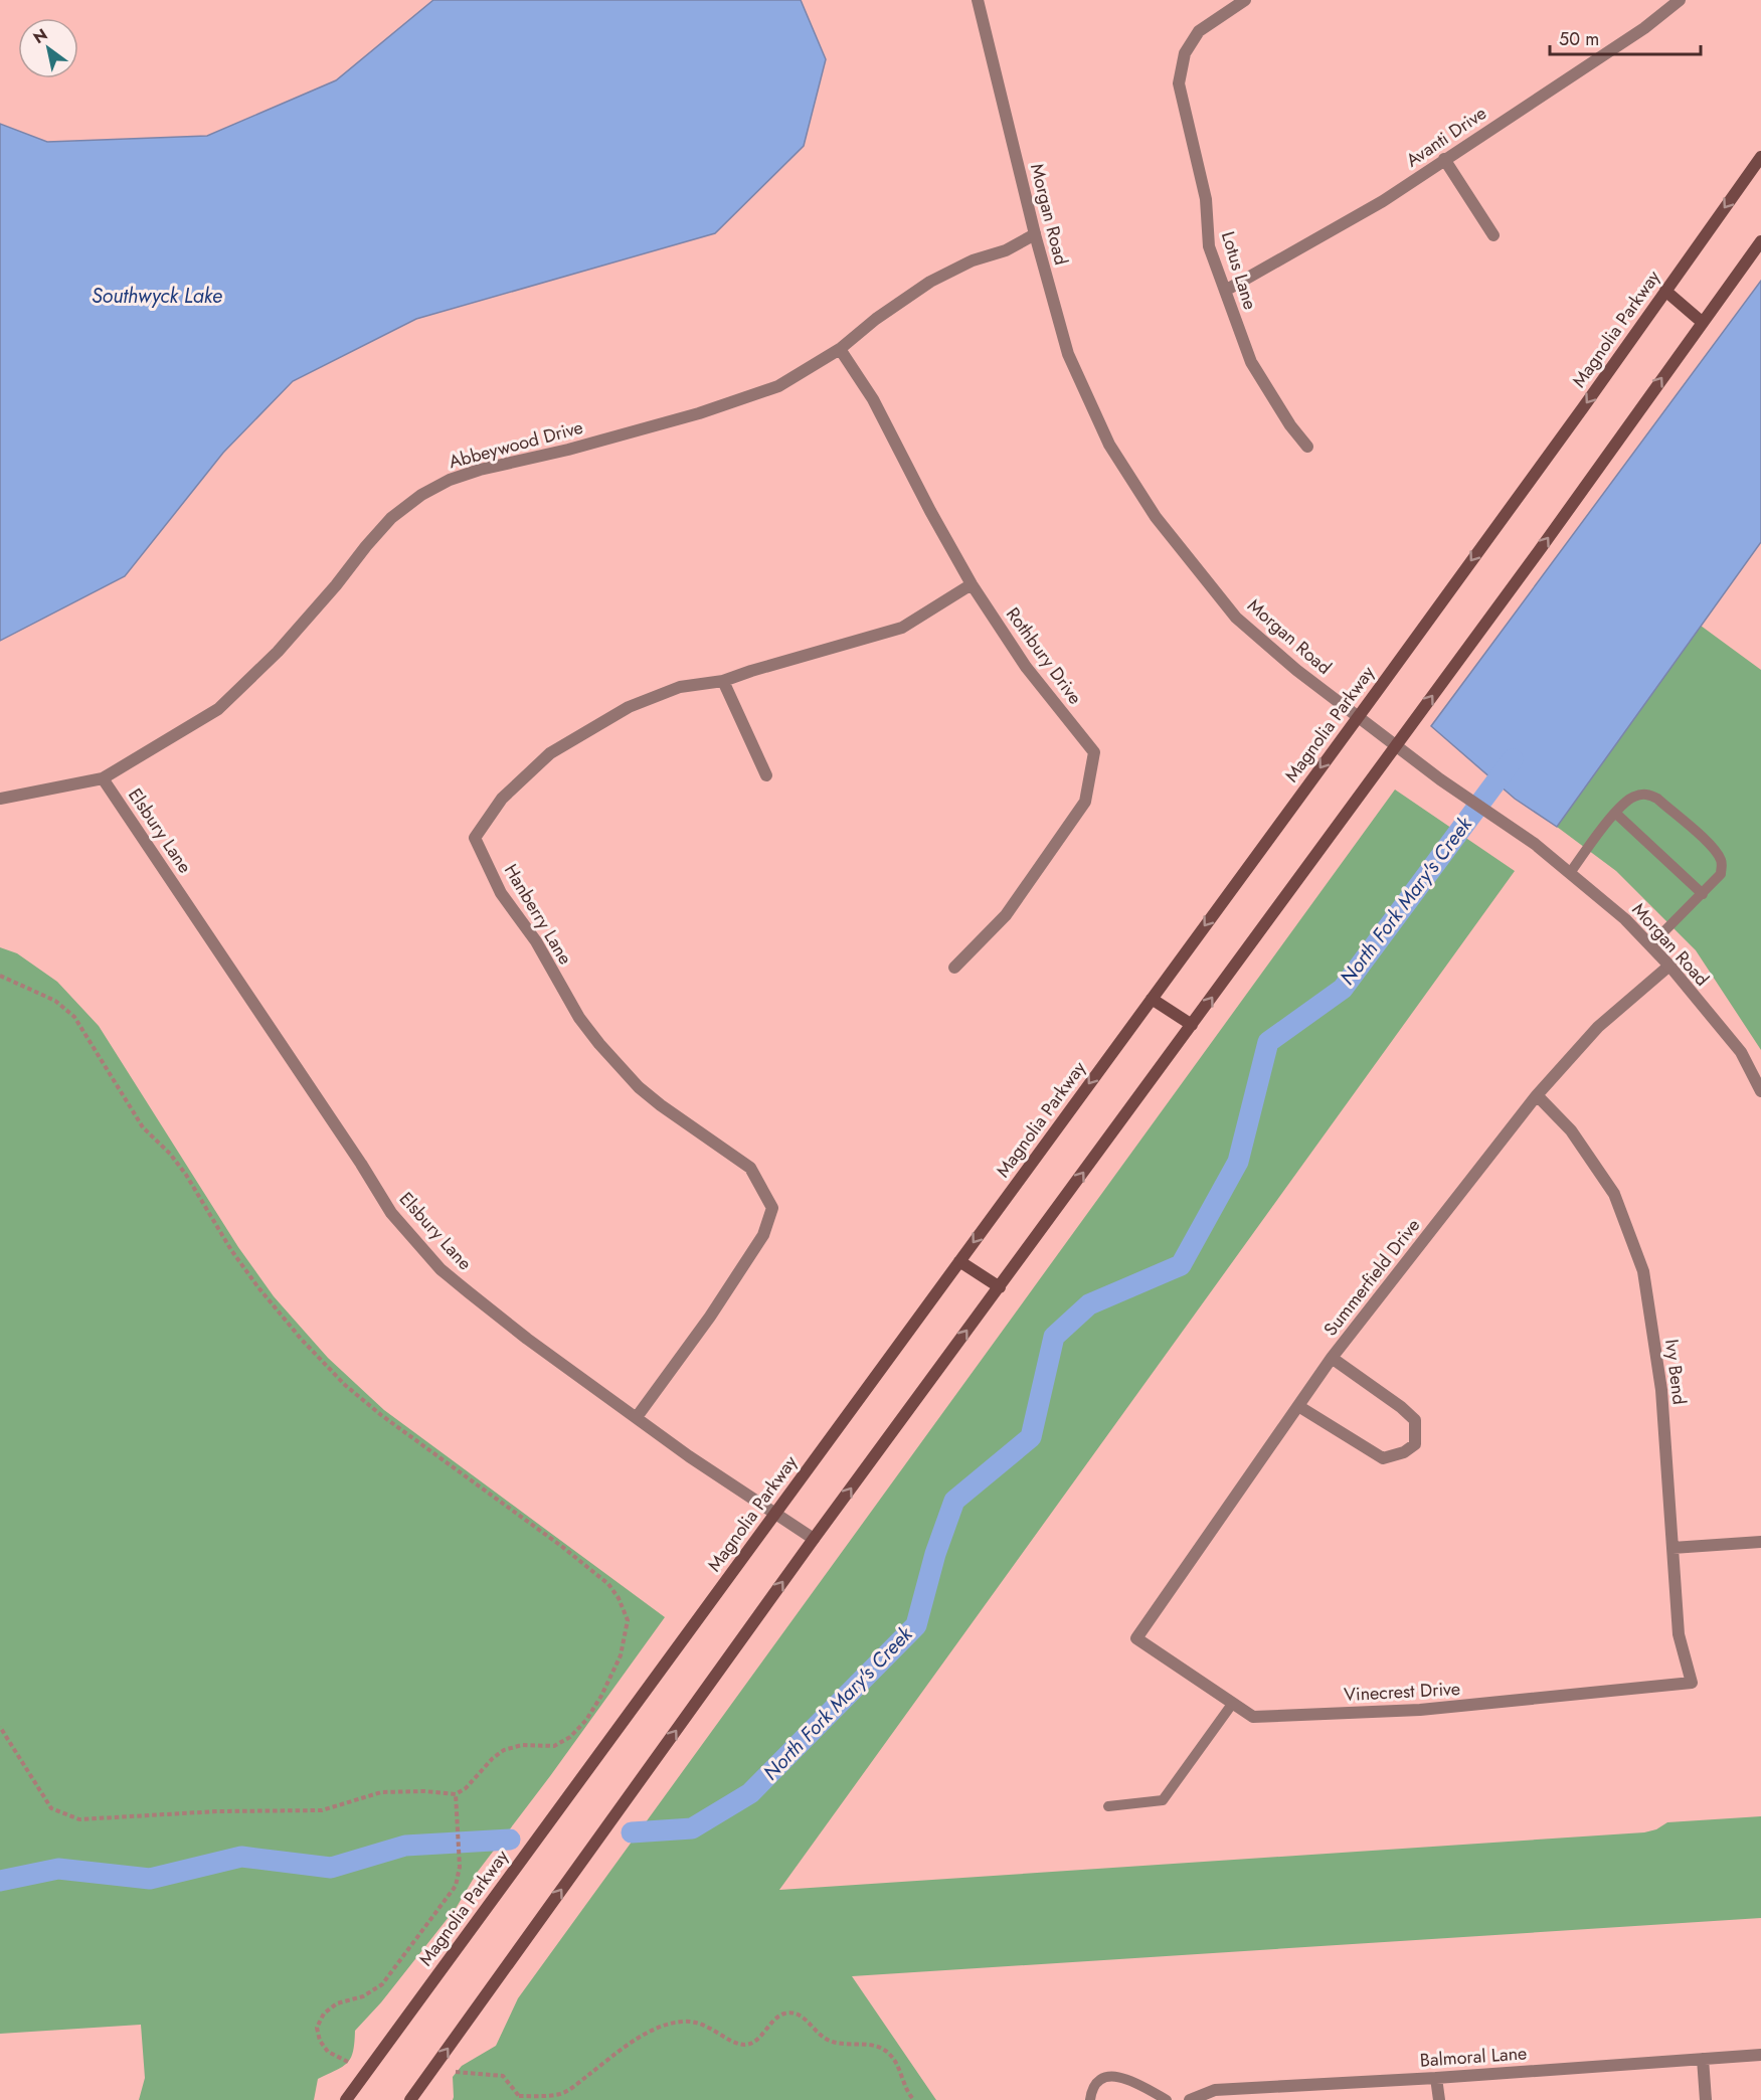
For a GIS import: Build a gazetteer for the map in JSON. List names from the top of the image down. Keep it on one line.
{"streets":{"main road":["Magnolia Parkway"],"street":["Avanti Drive","Morgan Road","Lotus Lane","Abbeywood Drive","Rothbury Drive","Elsbury Lane","Hanberry Lane","Summerfield Drive","Ivy Bend","Vinecrest Drive","Balmoral Lane"]},"crossings":[["Avanti Drive","Lotus Lane"],["Morgan Road","Magnolia Parkway"],["Morgan Road","Abbeywood Drive"],["Morgan Road","Summerfield Drive"],["Magnolia Parkway","Elsbury Lane"],["Abbeywood Drive","Rothbury Drive"],["Abbeywood Drive","Elsbury Lane"],["Rothbury Drive","Hanberry Lane"],["Elsbury Lane","Hanberry Lane"],["Summerfield Drive","Ivy Bend"],["Summerfield Drive","Vinecrest Drive"],["Ivy Bend","Vinecrest Drive"]],"water":["Southwyck Lake","North Fork Mary's Creek"],"scale_bar":"50 m","north":"top left"}
